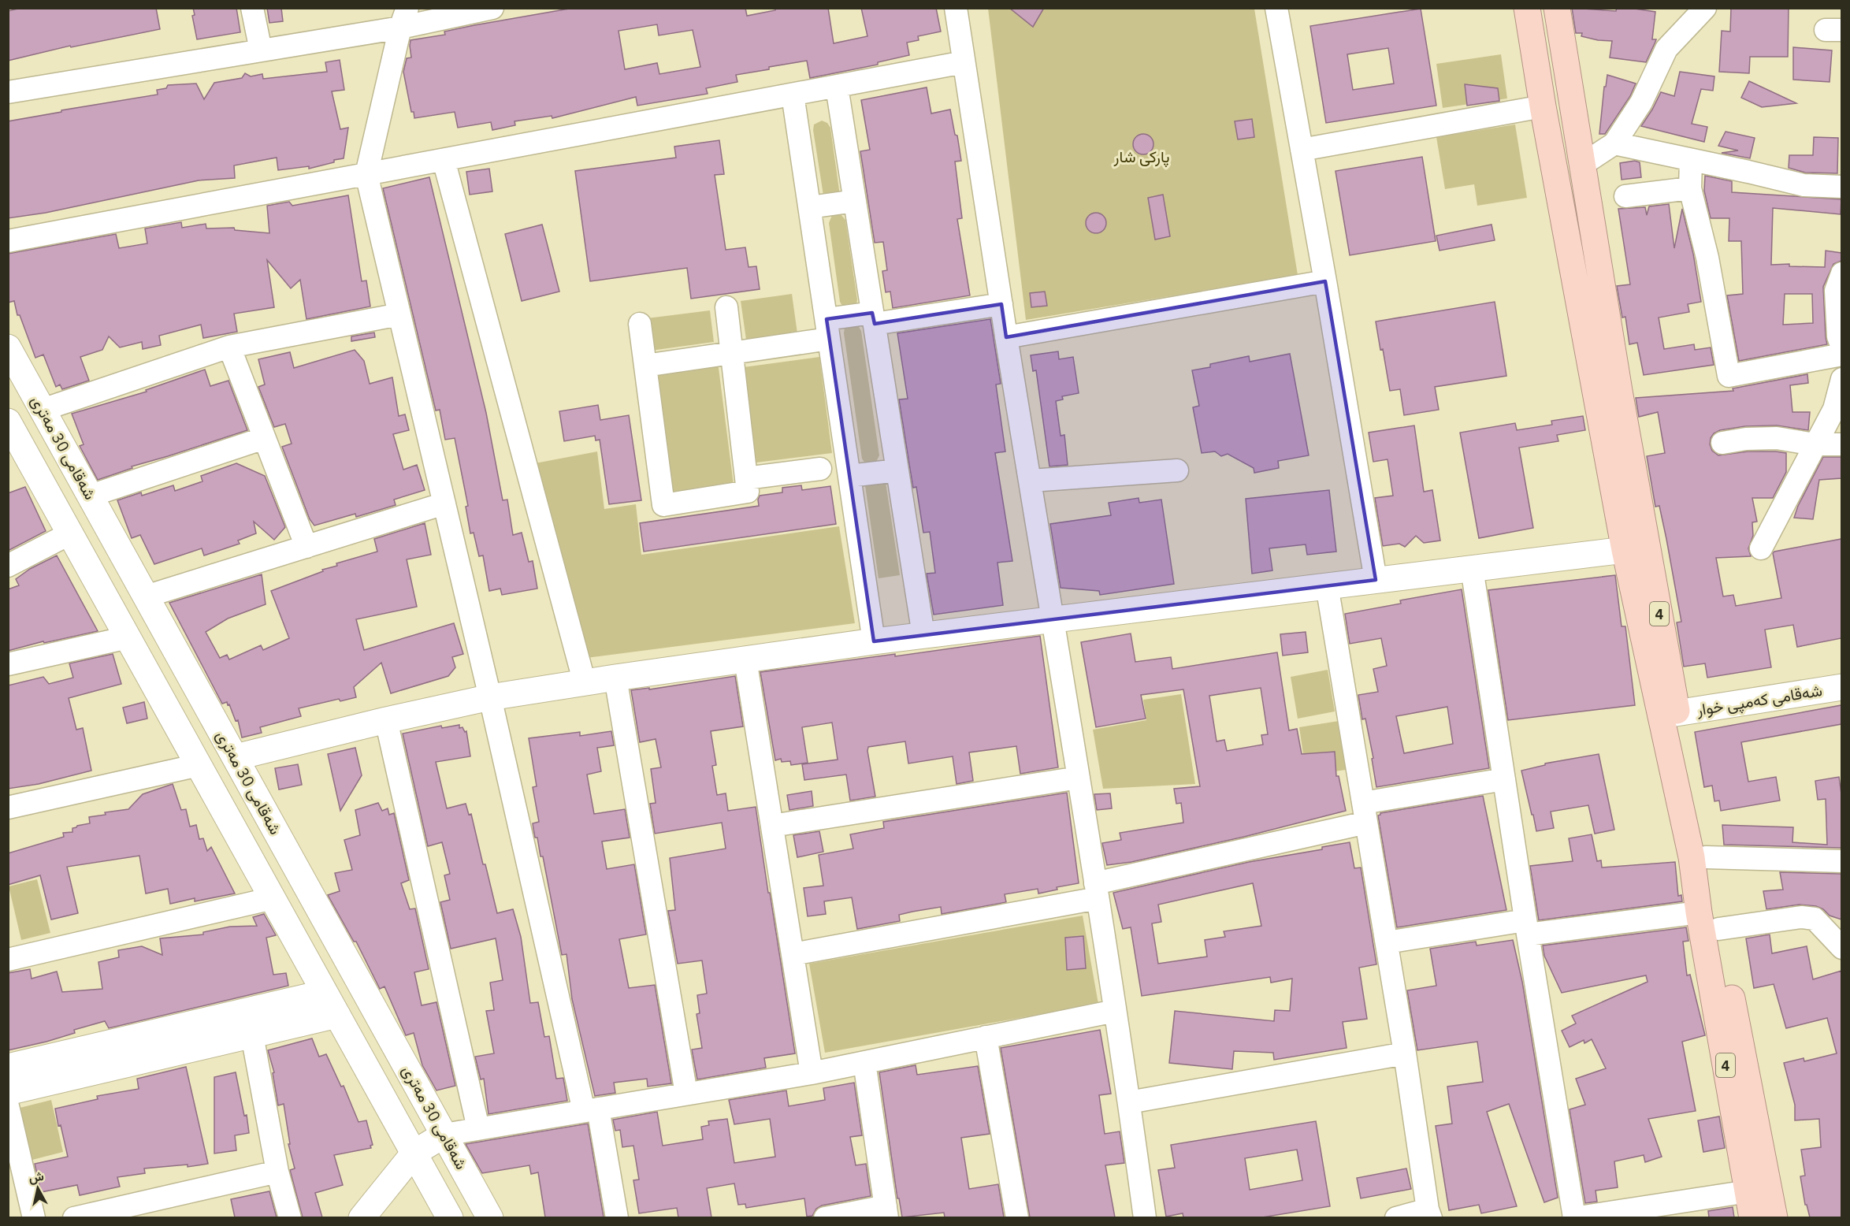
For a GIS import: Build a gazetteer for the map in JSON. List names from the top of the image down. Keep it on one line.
{"streets":{"highway":["4"],"main road":["شەقامی 30 مەتری","شەقامی کەمپی خوار"]},"crossings":[["4","شەقامی کەمپی خوار"]],"parks":["پاركى شار"],"north":"top"}
